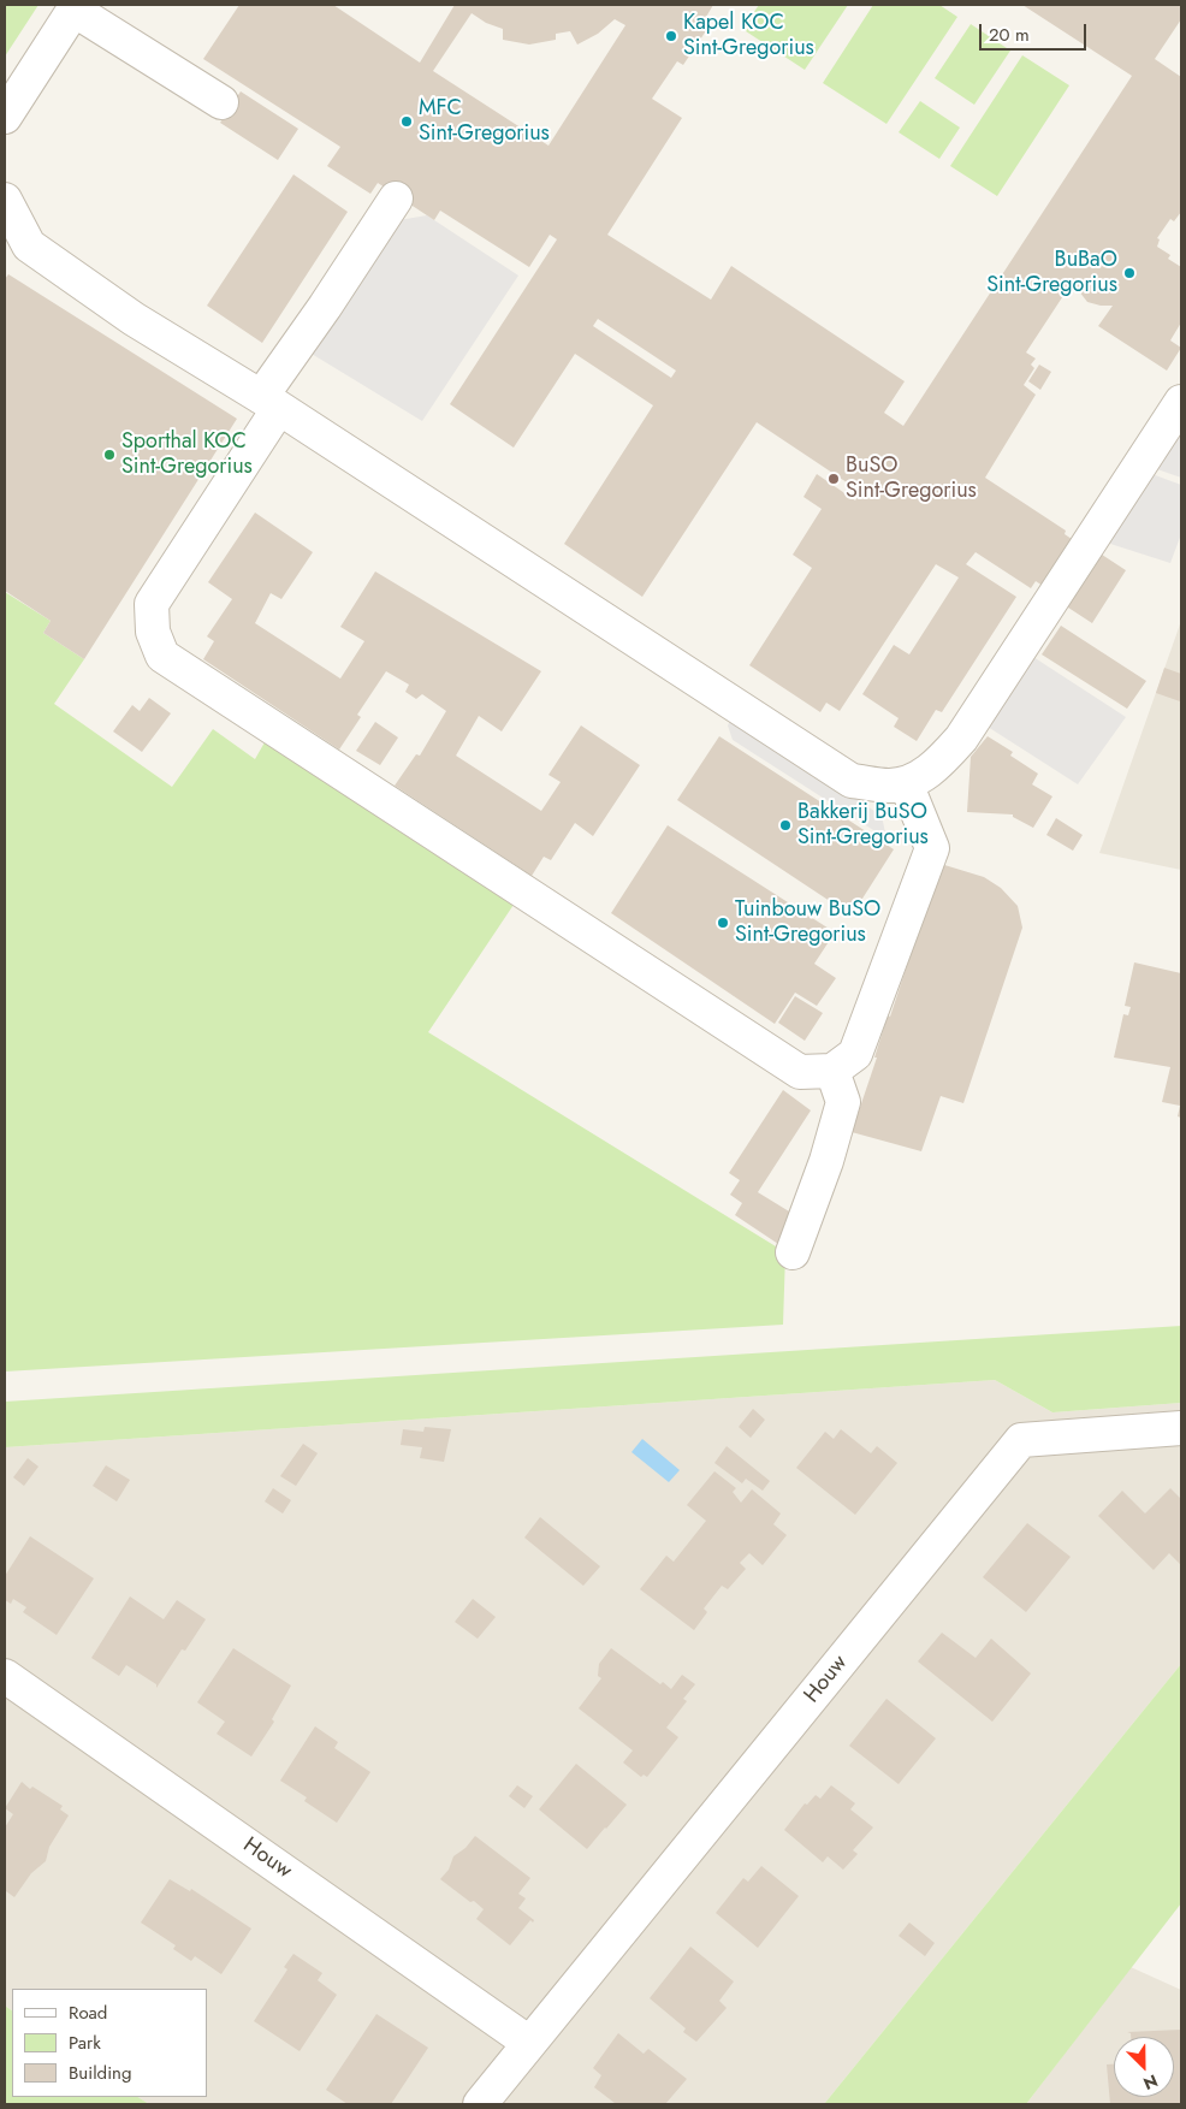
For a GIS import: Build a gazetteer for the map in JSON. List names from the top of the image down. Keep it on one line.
{"streets":{"street":["Houw"]},"places":["Kapel KOC Sint-Gregorius","MFC Sint-Gregorius","BuBaO Sint-Gregorius","Sporthal KOC Sint-Gregorius","BuSO Sint-Gregorius","Bakkerij BuSO Sint-Gregorius","Tuinbouw BuSO Sint-Gregorius"],"legend":["Road","Park","Building"],"scale_bar":"20 m","north":"bottom right"}
